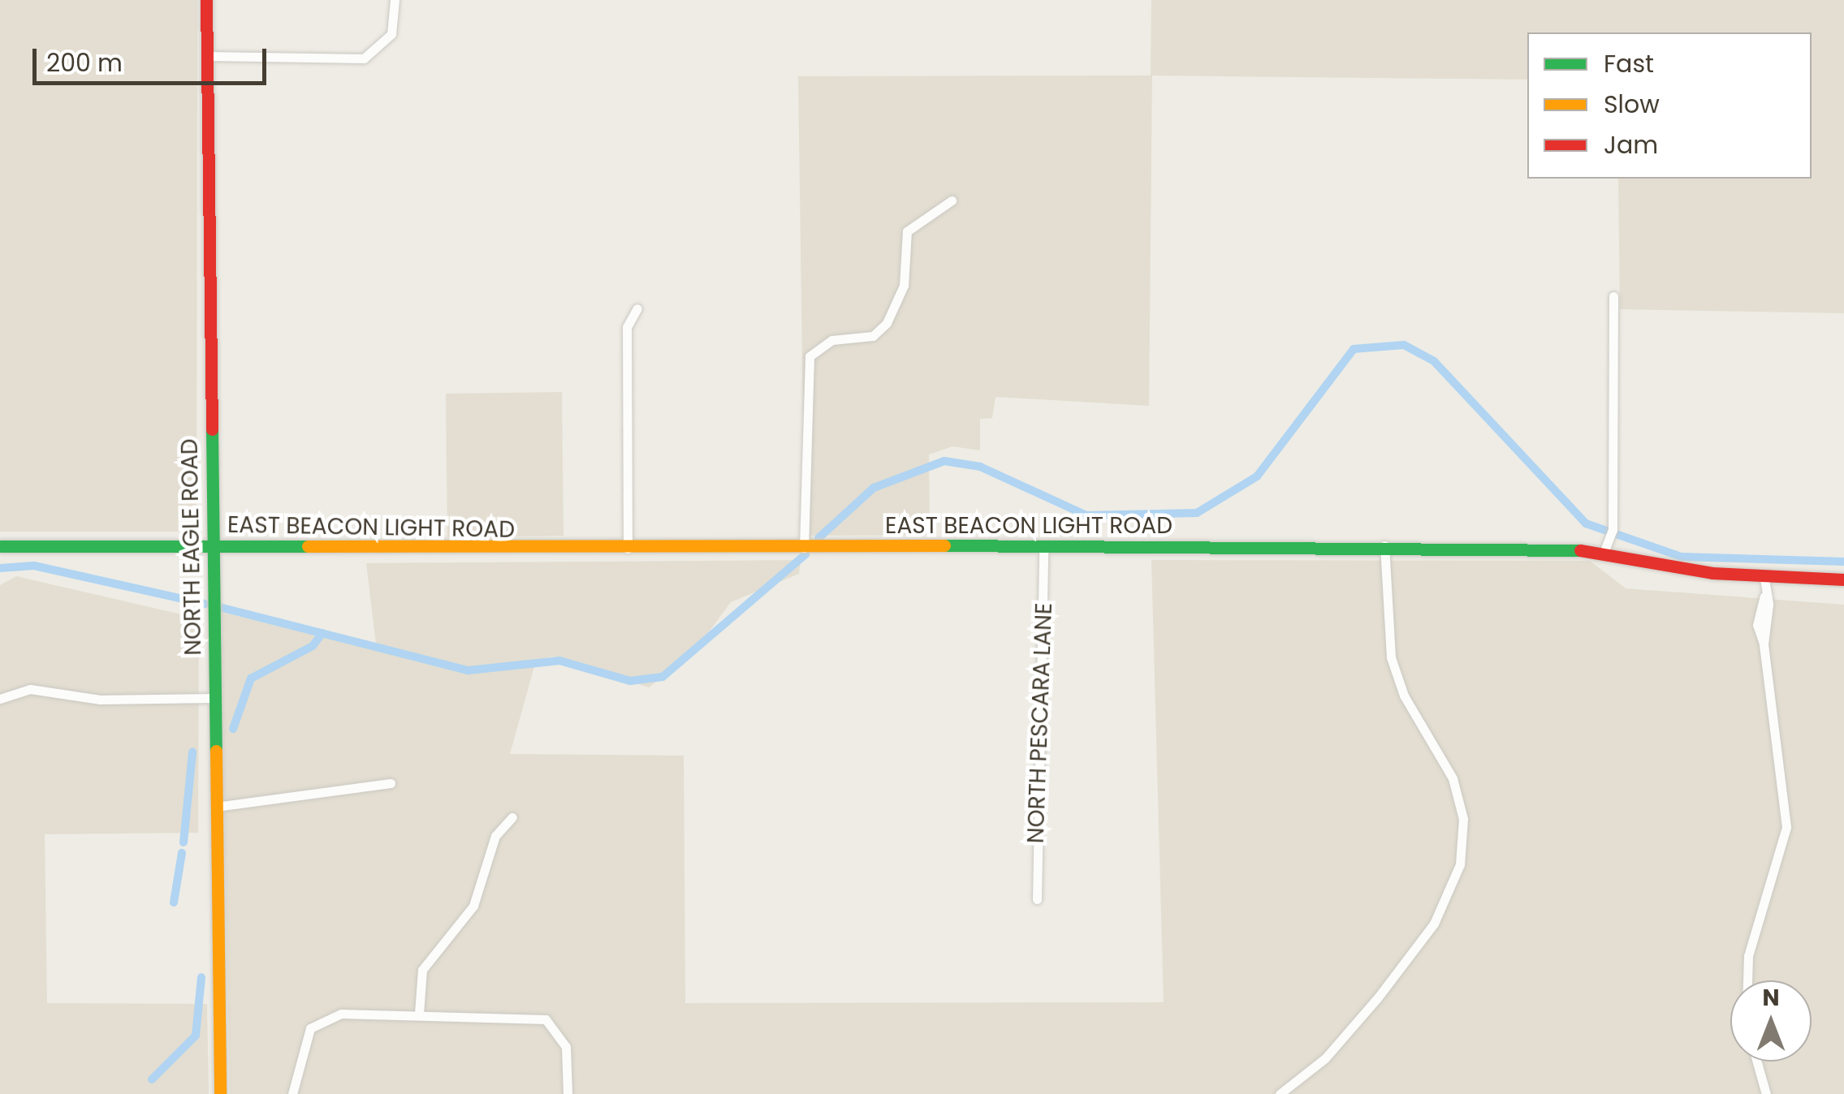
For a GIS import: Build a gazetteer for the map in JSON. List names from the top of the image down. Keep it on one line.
{"streets":{"main road":["EAST BEACON LIGHT ROAD","NORTH EAGLE ROAD"],"street":["NORTH PESCARA LANE"]},"crossings":[["EAST BEACON LIGHT ROAD","NORTH EAGLE ROAD"],["EAST BEACON LIGHT ROAD","NORTH PESCARA LANE"]],"legend":["Fast","Slow","Jam"],"scale_bar":"200 m","north":"top"}
